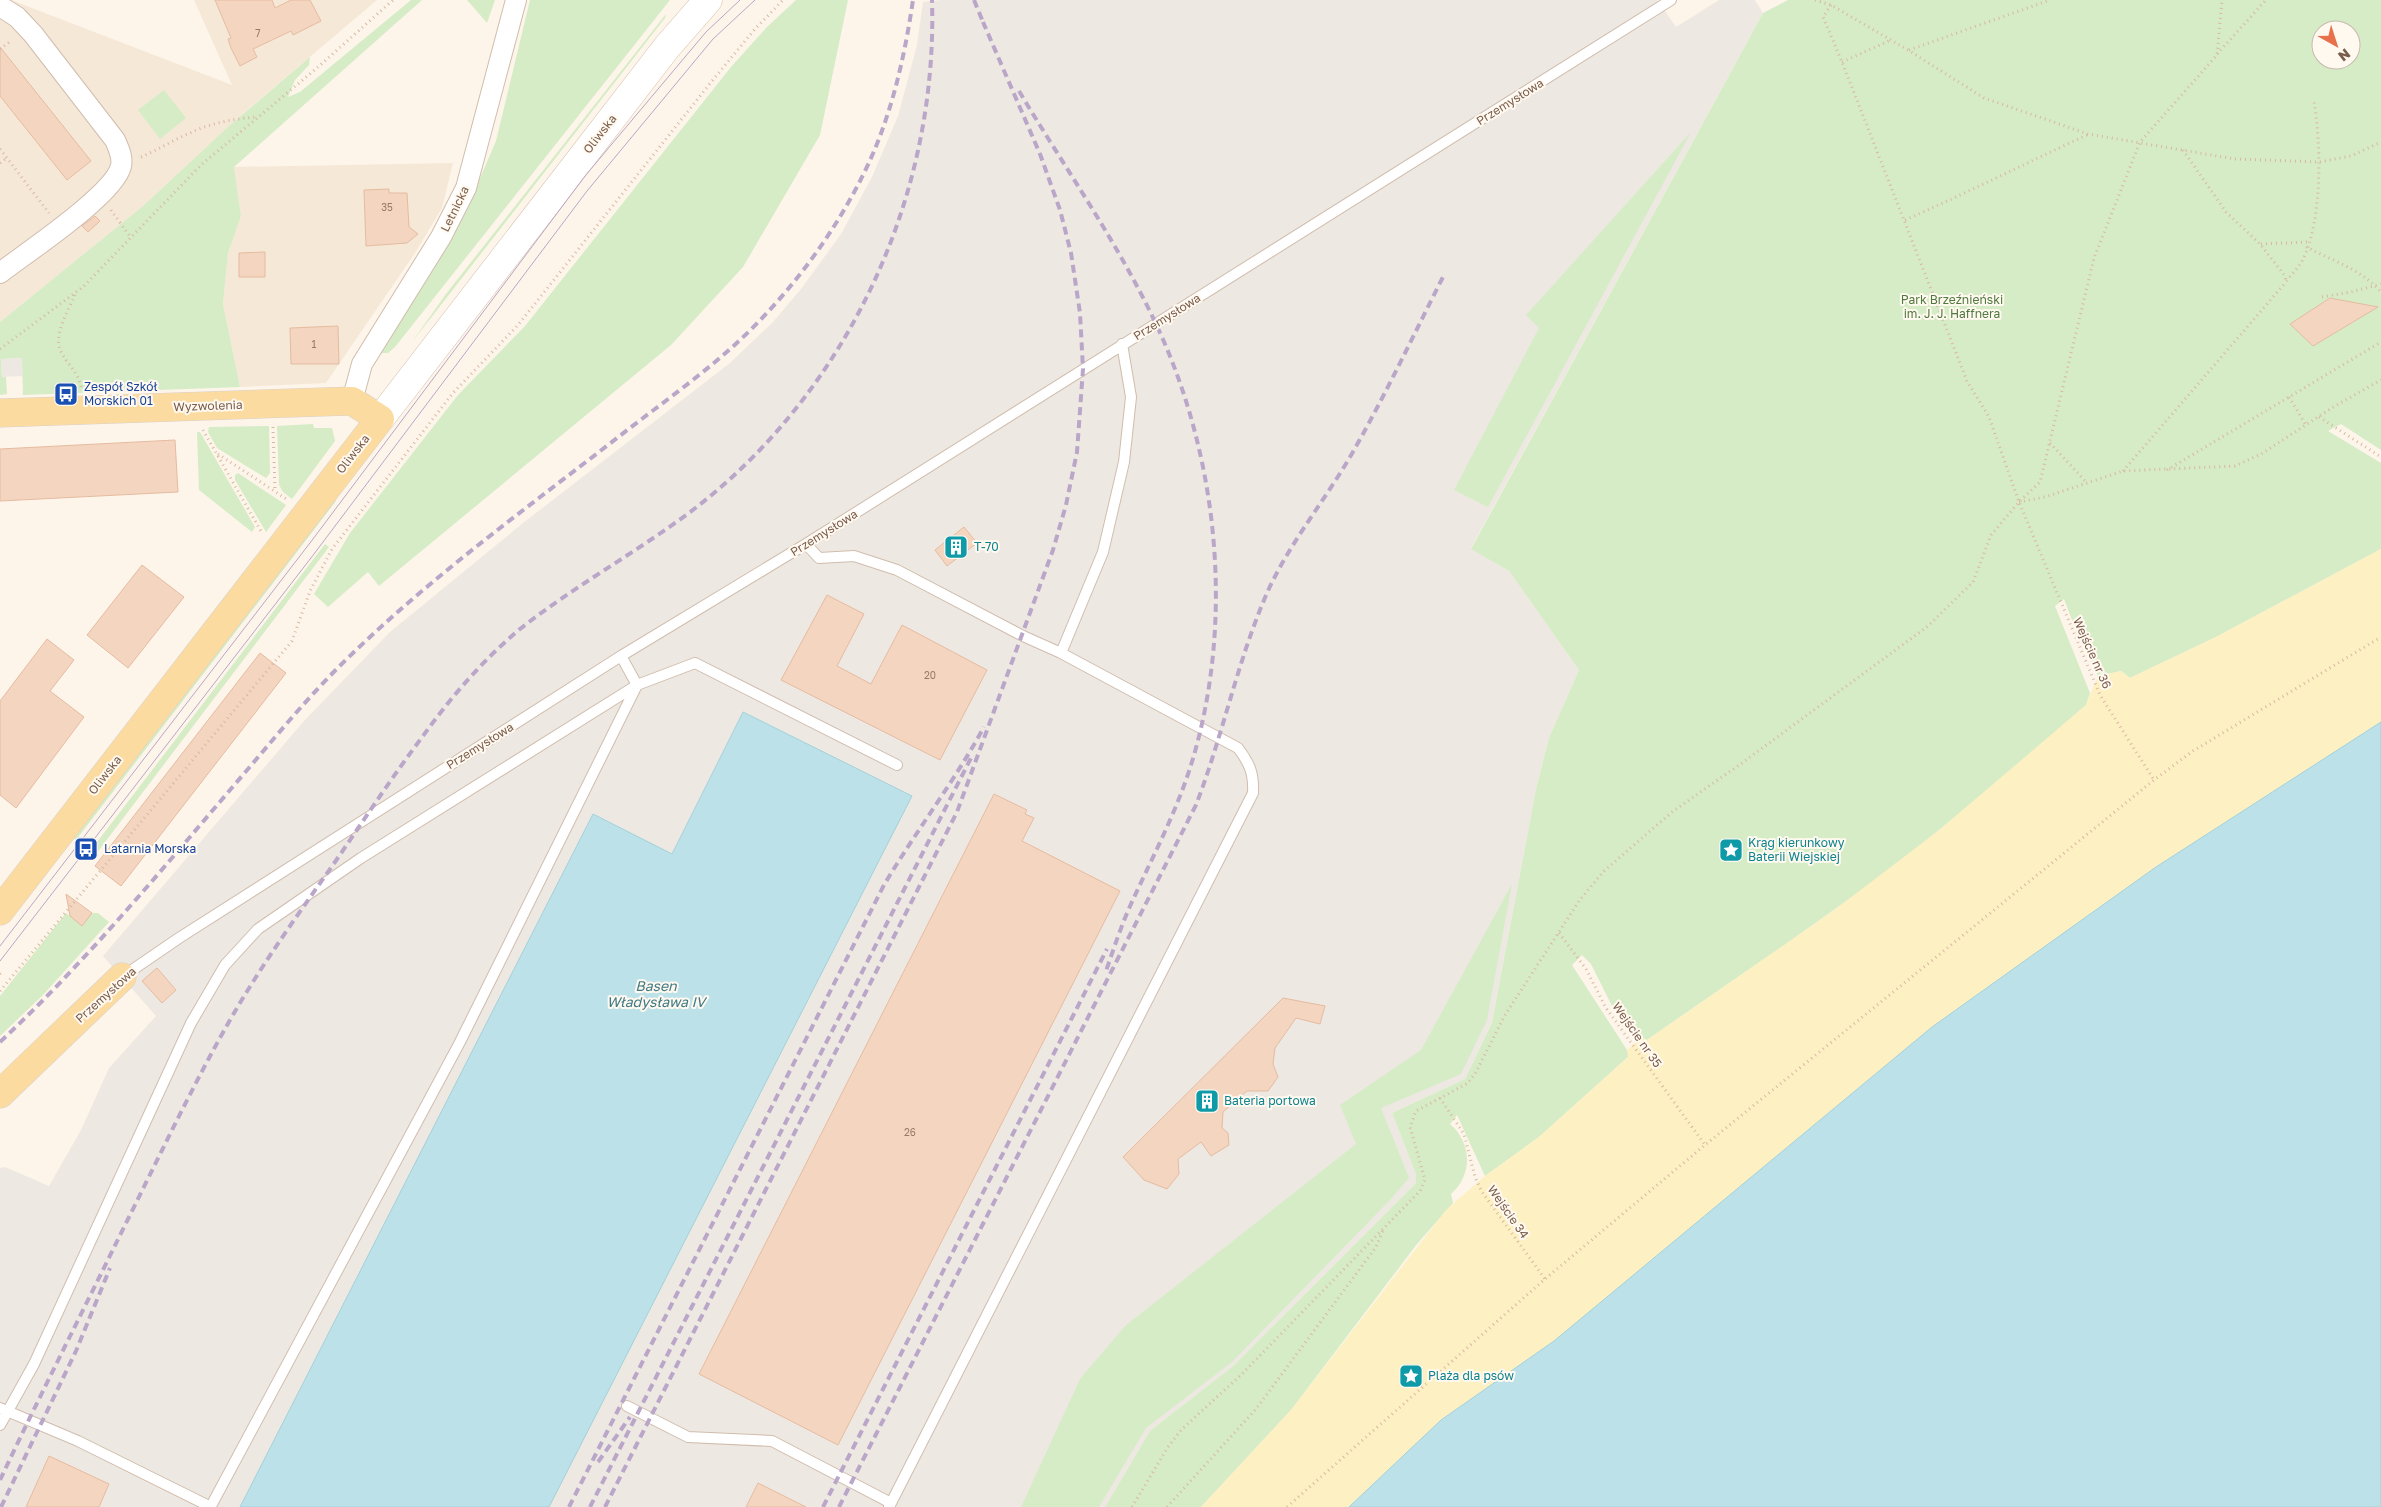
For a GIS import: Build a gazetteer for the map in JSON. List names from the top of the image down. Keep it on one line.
{"streets":{"main road":["Przemysłowa","Oliwska","Wyzwolenia"],"street":["Letnicka"],"path":["Wejście nr 36","Wejście nr 35","Wejście 34"]},"crossings":[["Letnicka","Wyzwolenia"]],"water":["Basen Władysława IV"],"parks":["Park Brzeźnieński im. J. J. Haffnera"],"places":{"bus stop":["Zespół Szkół Morskich 01","Latarnia Morska"],"building":["T-70","Bateria portowa"],"place":["Krąg kierunkowy Baterii Wiejskiej","Plaża dla psów"]},"house_numbers":["7","35","1","20","26"],"north":"bottom right"}
